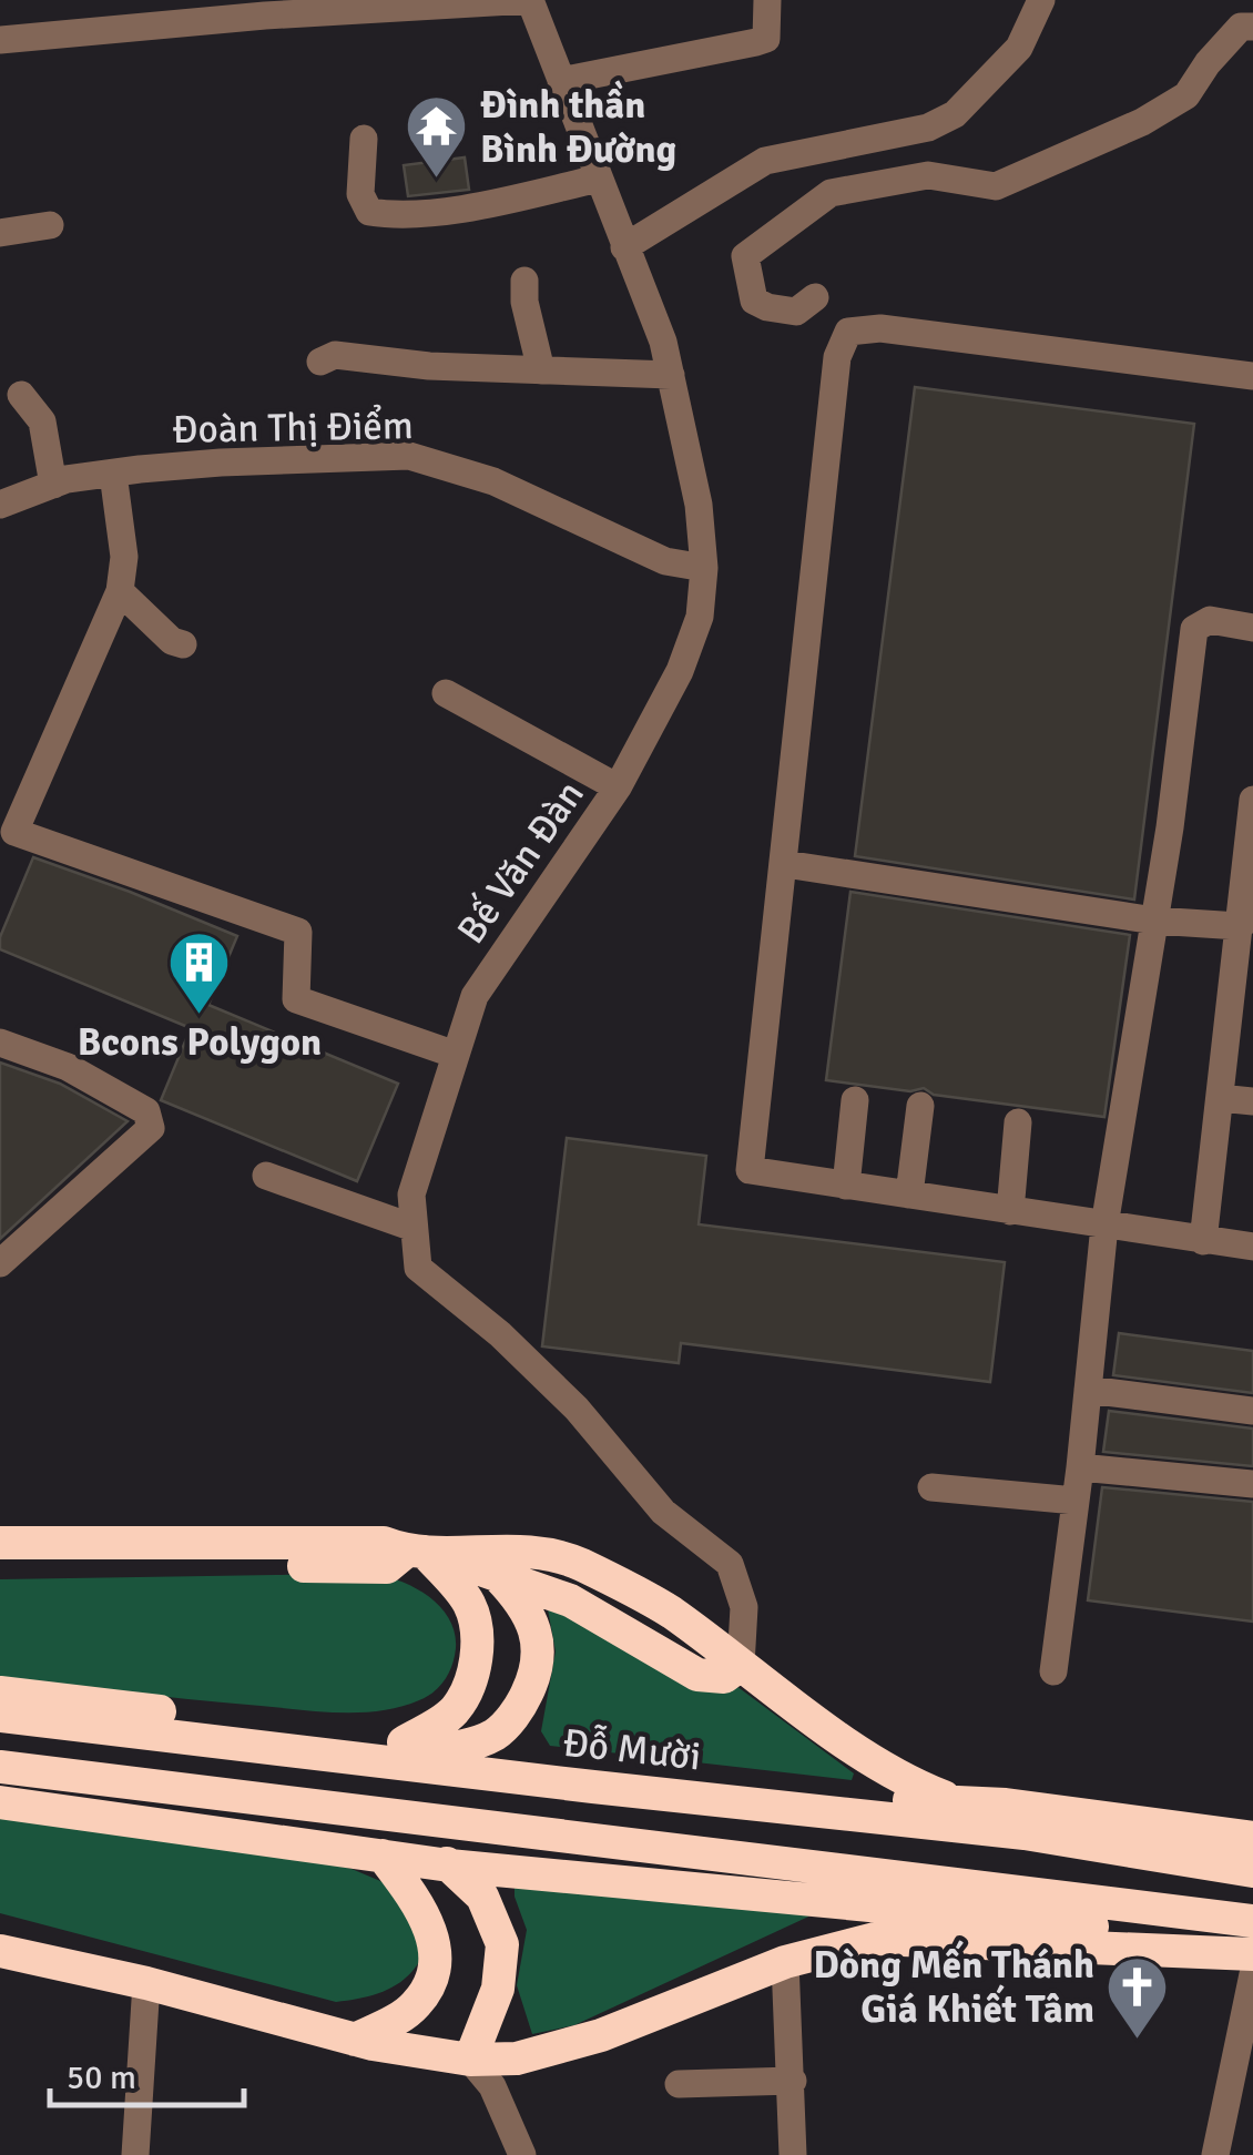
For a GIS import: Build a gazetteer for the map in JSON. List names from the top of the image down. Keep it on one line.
{"streets":{"highway":["Đỗ Mười"],"street":["Đoàn Thị Điểm","Bế Văn Đàn"]},"crossings":[["Đoàn Thị Điểm","Bế Văn Đàn"]],"places":{"temple":["Đình thần Bình Đường"],"building":["Bcons Polygon"],"church":["Dòng Mến Thánh Giá Khiết Tâm"]},"scale_bar":"50 m"}
